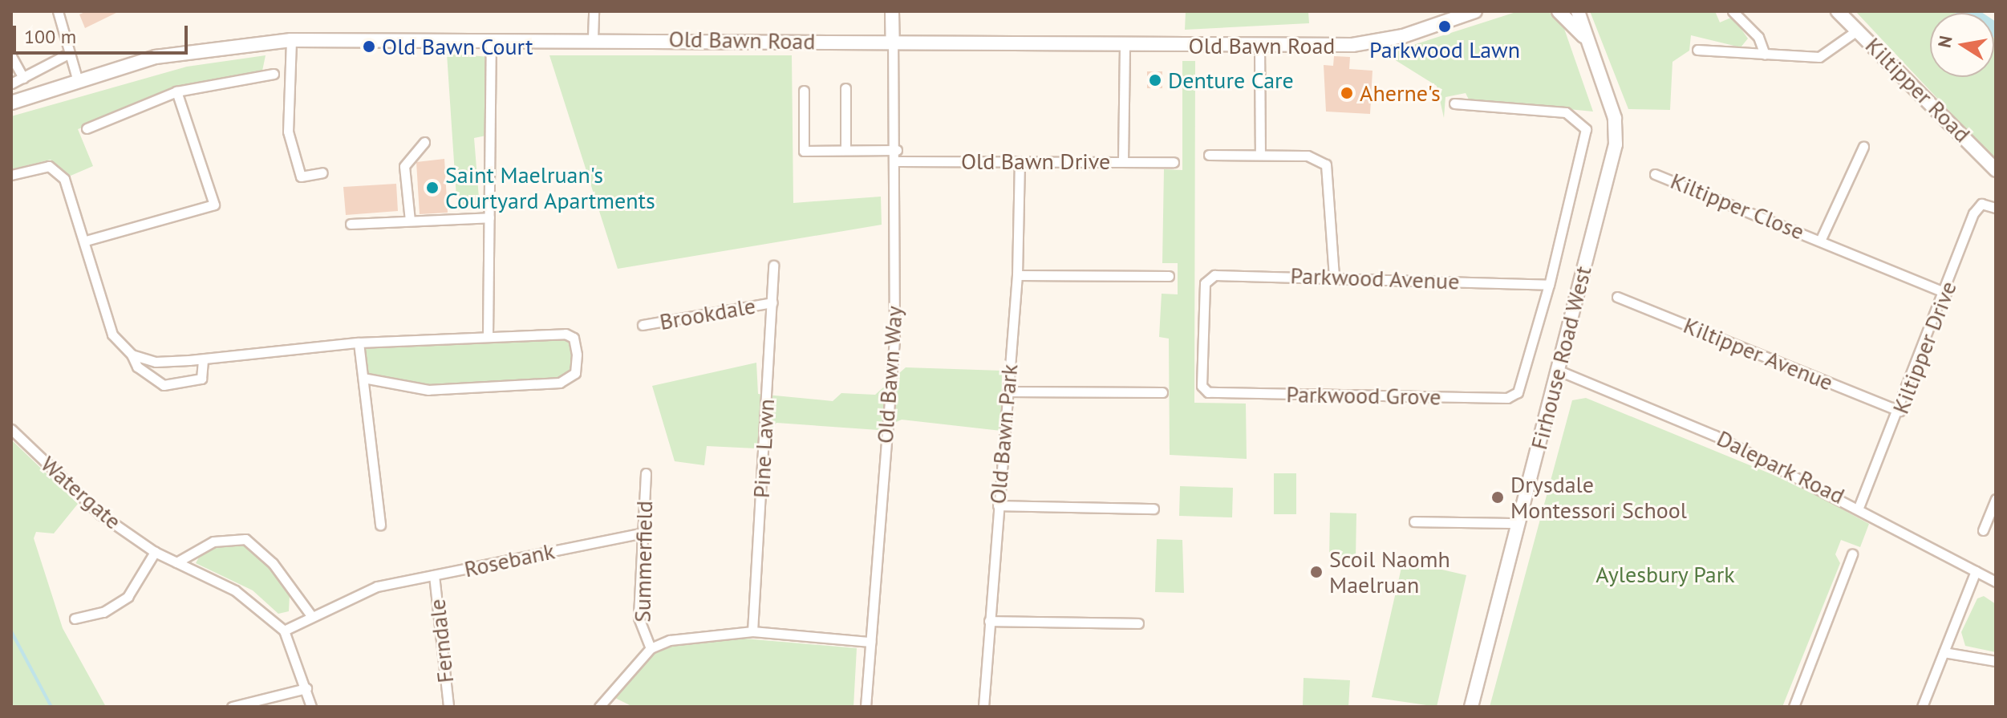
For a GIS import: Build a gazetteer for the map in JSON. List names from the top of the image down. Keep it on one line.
{"streets":{"main road":["Old Bawn Road","Kiltipper Road","Firhouse Road West"],"street":["Old Bawn Drive","Kiltipper Close","Parkwood Avenue","Brookdale","Kiltipper Drive","Kiltipper Avenue","Old Bawn Way","Parkwood Grove","Old Bawn Park","Pine Lawn","Dalepark Road","Watergate","Rosebank","Summerfield","Ferndale"]},"crossings":[["Old Bawn Road","Old Bawn Way"],["Old Bawn Drive","Old Bawn Way"],["Old Bawn Drive","Old Bawn Park"],["Kiltipper Close","Kiltipper Drive"],["Parkwood Avenue","Parkwood Grove"],["Brookdale","Pine Lawn"],["Kiltipper Drive","Kiltipper Avenue"],["Kiltipper Drive","Dalepark Road"],["Firhouse Road West","Dalepark Road"],["Rosebank","Summerfield"],["Rosebank","Ferndale"]],"parks":["Aylesbury Park"],"places":["Parkwood Lawn","Old Bawn Court","Denture Care","Aherne's","Saint Maelruan's Courtyard Apartments","Drysdale Montessori School","Scoil Naomh Maelruan"],"scale_bar":"100 m","north":"left"}
